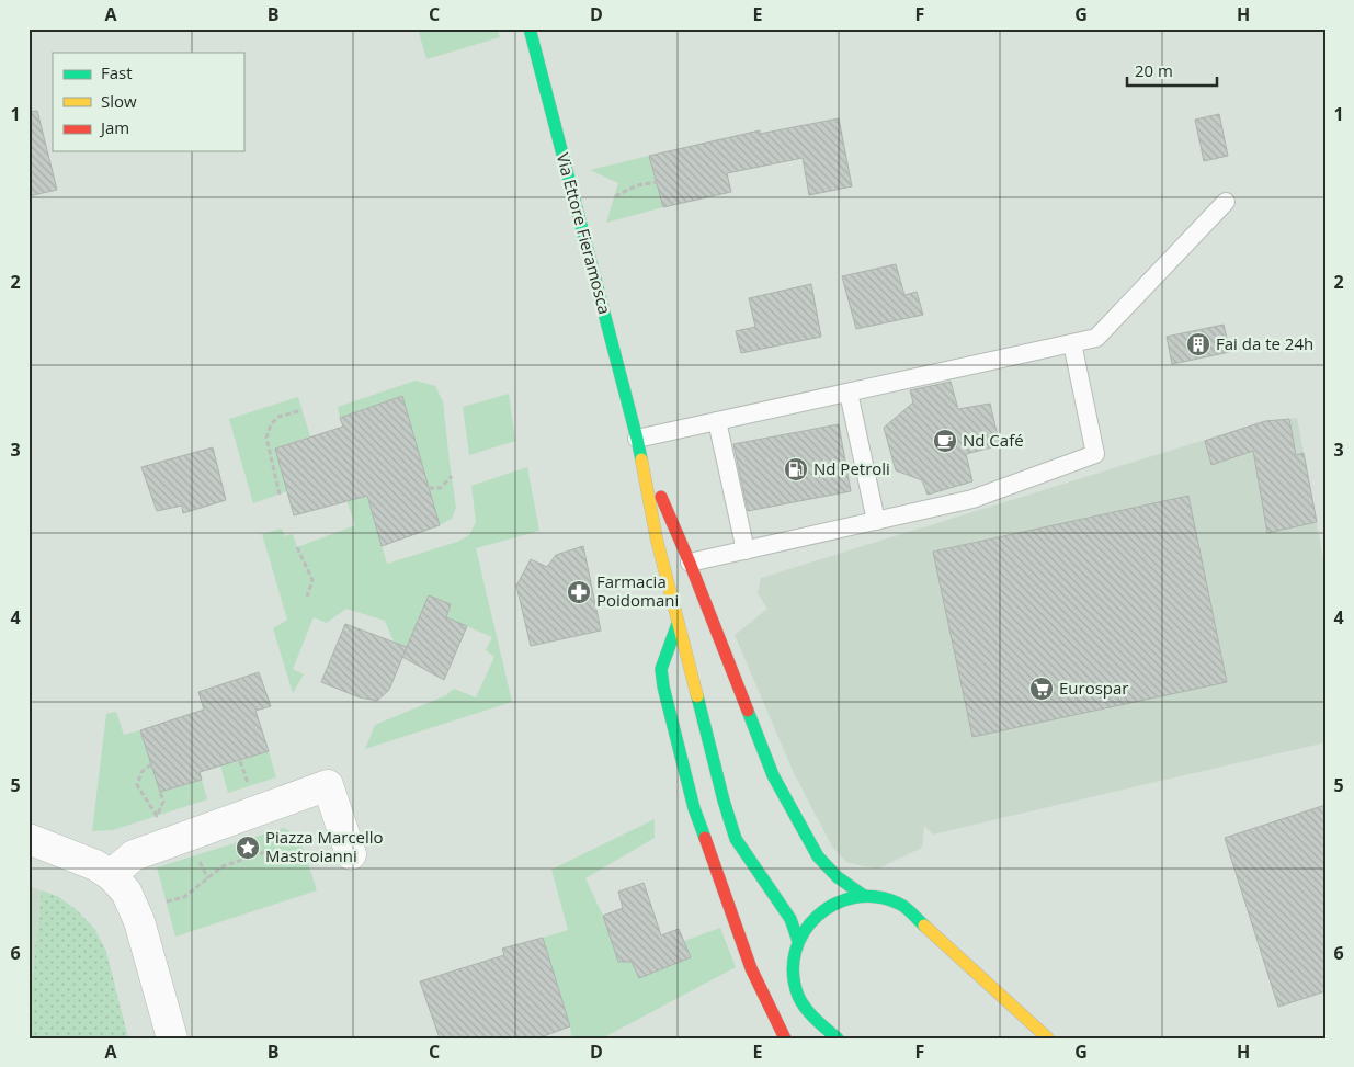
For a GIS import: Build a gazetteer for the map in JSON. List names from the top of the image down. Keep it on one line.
{"streets":{"main road":["Via Ettore Fieramosca"]},"places":{"building":["Fai da te 24h"],"cafe":["Nd Café"],"fuel station":["Nd Petroli"],"pharmacy":["Farmacia Poidomani"],"supermarket":["Eurospar"],"place":["Piazza Marcello Mastroianni"]},"legend":["Fast","Slow","Jam"],"scale_bar":"20 m","grid":{"columns":["A","B","C","D","E","F","G","H"],"rows":["1","2","3","4","5","6"]}}
